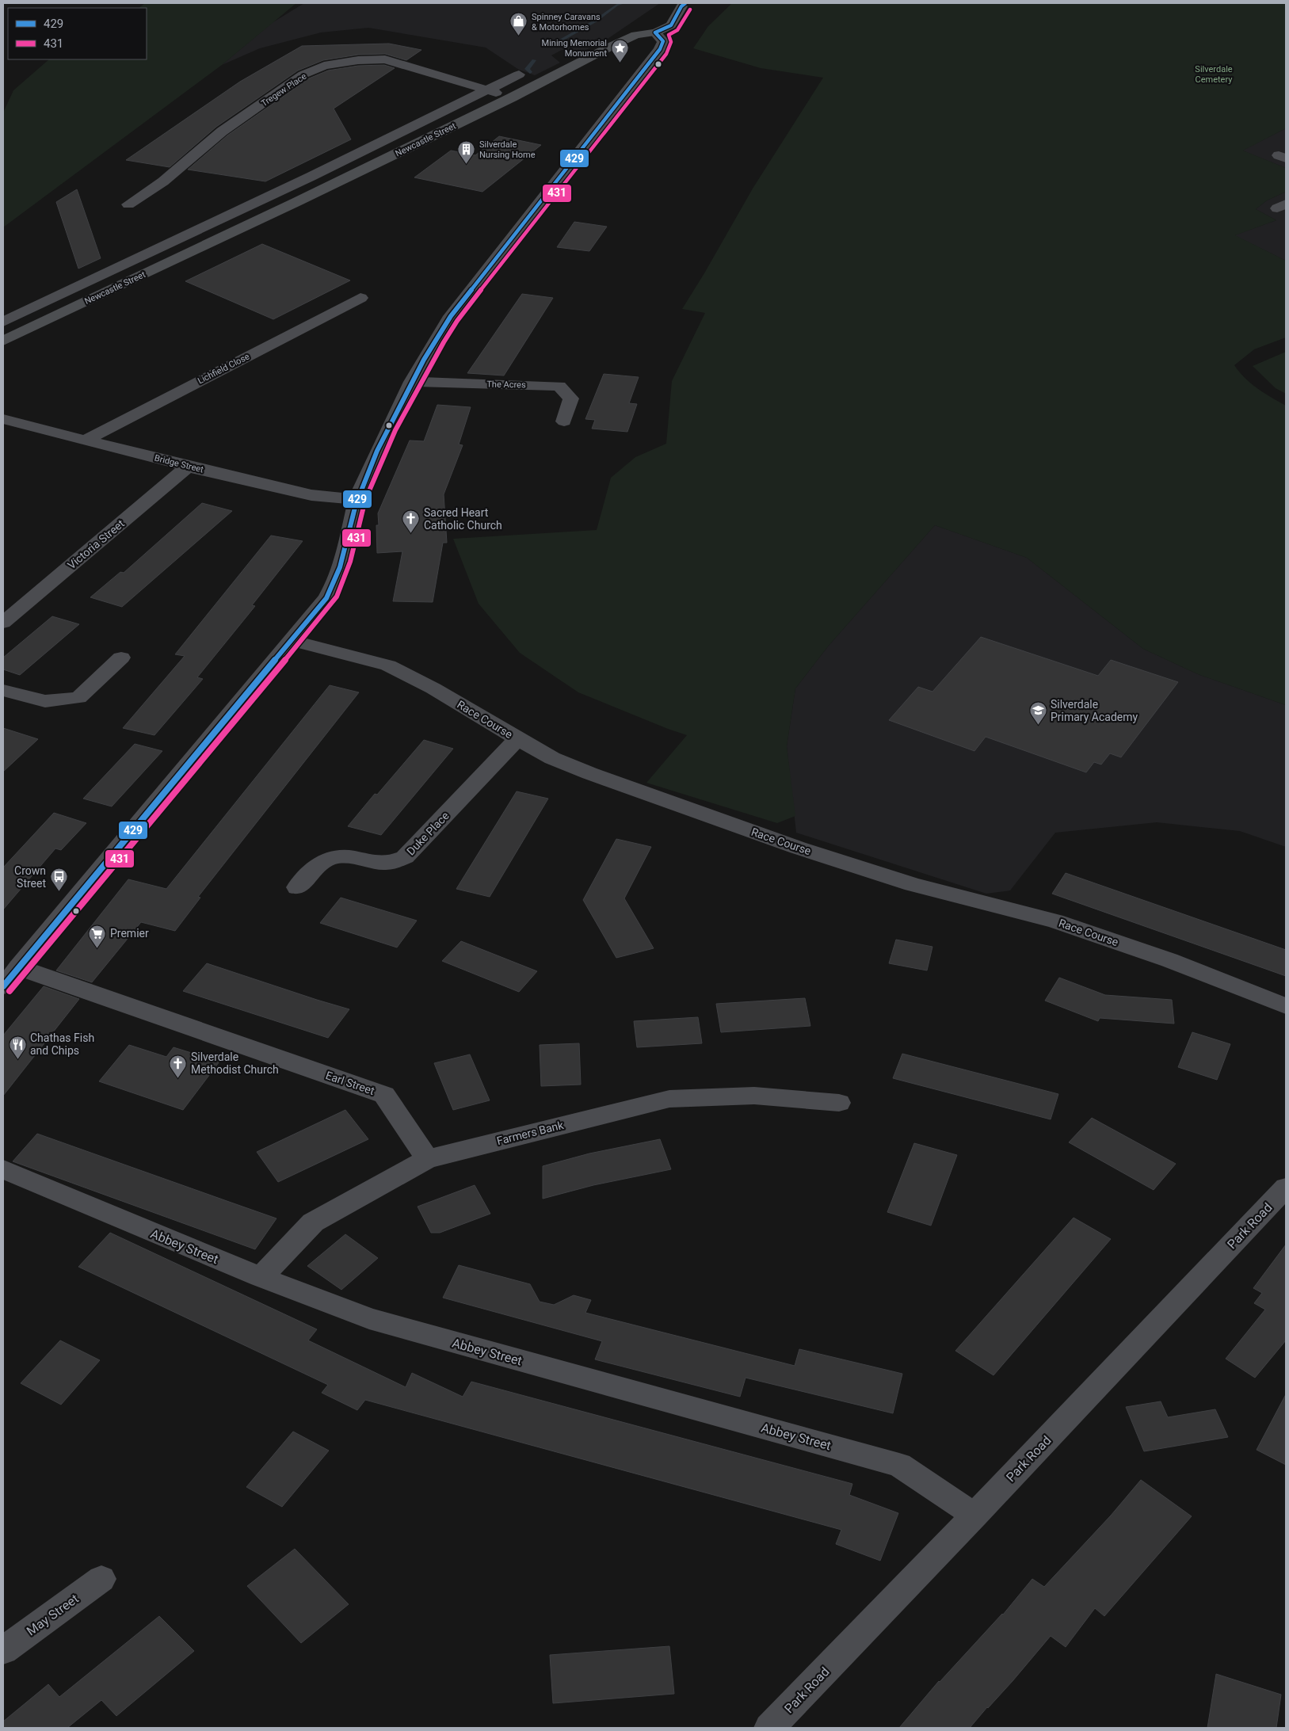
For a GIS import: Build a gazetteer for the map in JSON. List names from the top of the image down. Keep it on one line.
{"streets":{"main road":["Newcastle Street"],"street":["Tregew Place","Lichfield Close","The Acres","Bridge Street","Victoria Street","Race Course","Duke Place","Earl Street","Farmers Bank","Park Road","Abbey Street","May Street"]},"crossings":[["Tregew Place","Newcastle Street"],["Lichfield Close","Bridge Street"],["Bridge Street","Victoria Street"],["Race Course","Duke Place"],["Earl Street","Farmers Bank"],["Farmers Bank","Abbey Street"],["Park Road","Abbey Street"]],"parks":["Silverdale Cemetery"],"places":{"shop":["Spinney Caravans & Motorhomes"],"place":["Mining Memorial Monument"],"building":["Silverdale Nursing Home"],"church":["Sacred Heart Catholic Church","Silverdale Methodist Church"],"school or university":["Silverdale Primary Academy"],"bus stop":["Crown Street"],"supermarket":["Premier"],"restaurant":["Chathas Fish and Chips"]},"lines":["transit line 429","transit line 431"],"legend":["429","431"]}
